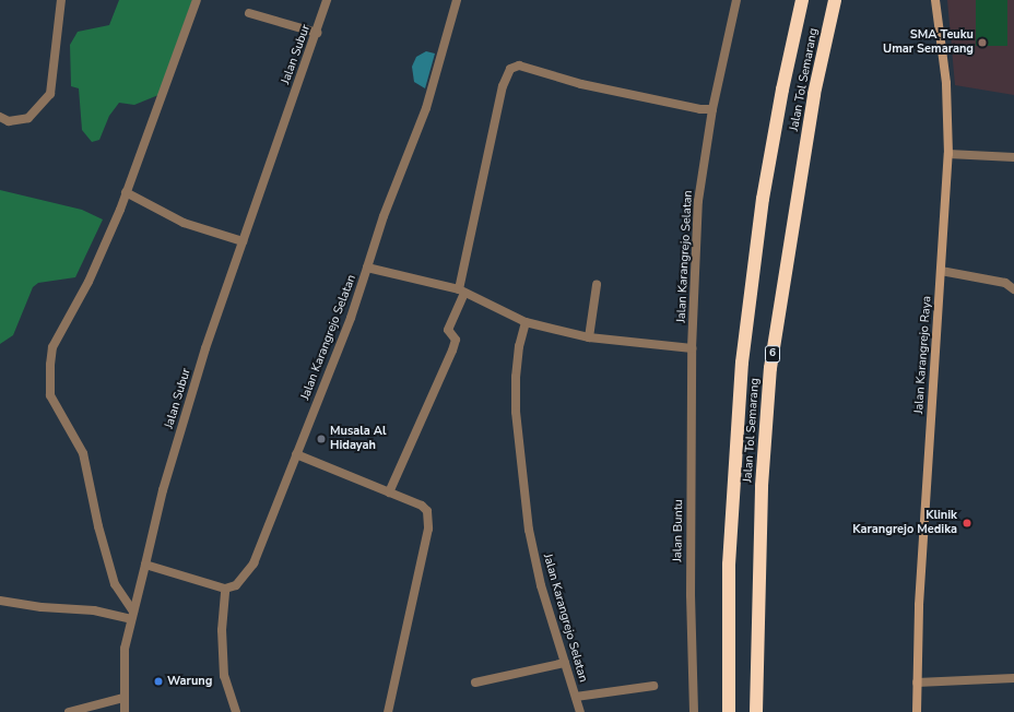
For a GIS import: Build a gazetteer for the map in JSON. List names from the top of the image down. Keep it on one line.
{"streets":{"highway":["Jalan Tol Semarang","6"],"main road":["Jalan Karangrejo Raya"],"street":["Jalan Subur","Jalan Karangrejo Selatan","Jalan Buntu"]},"crossings":[["Jalan Karangrejo Selatan","Jalan Buntu"]],"places":["SMA Teuku Umar Semarang","Musala Al Hidayah","Klinik Karangrejo Medika","Warung"]}
